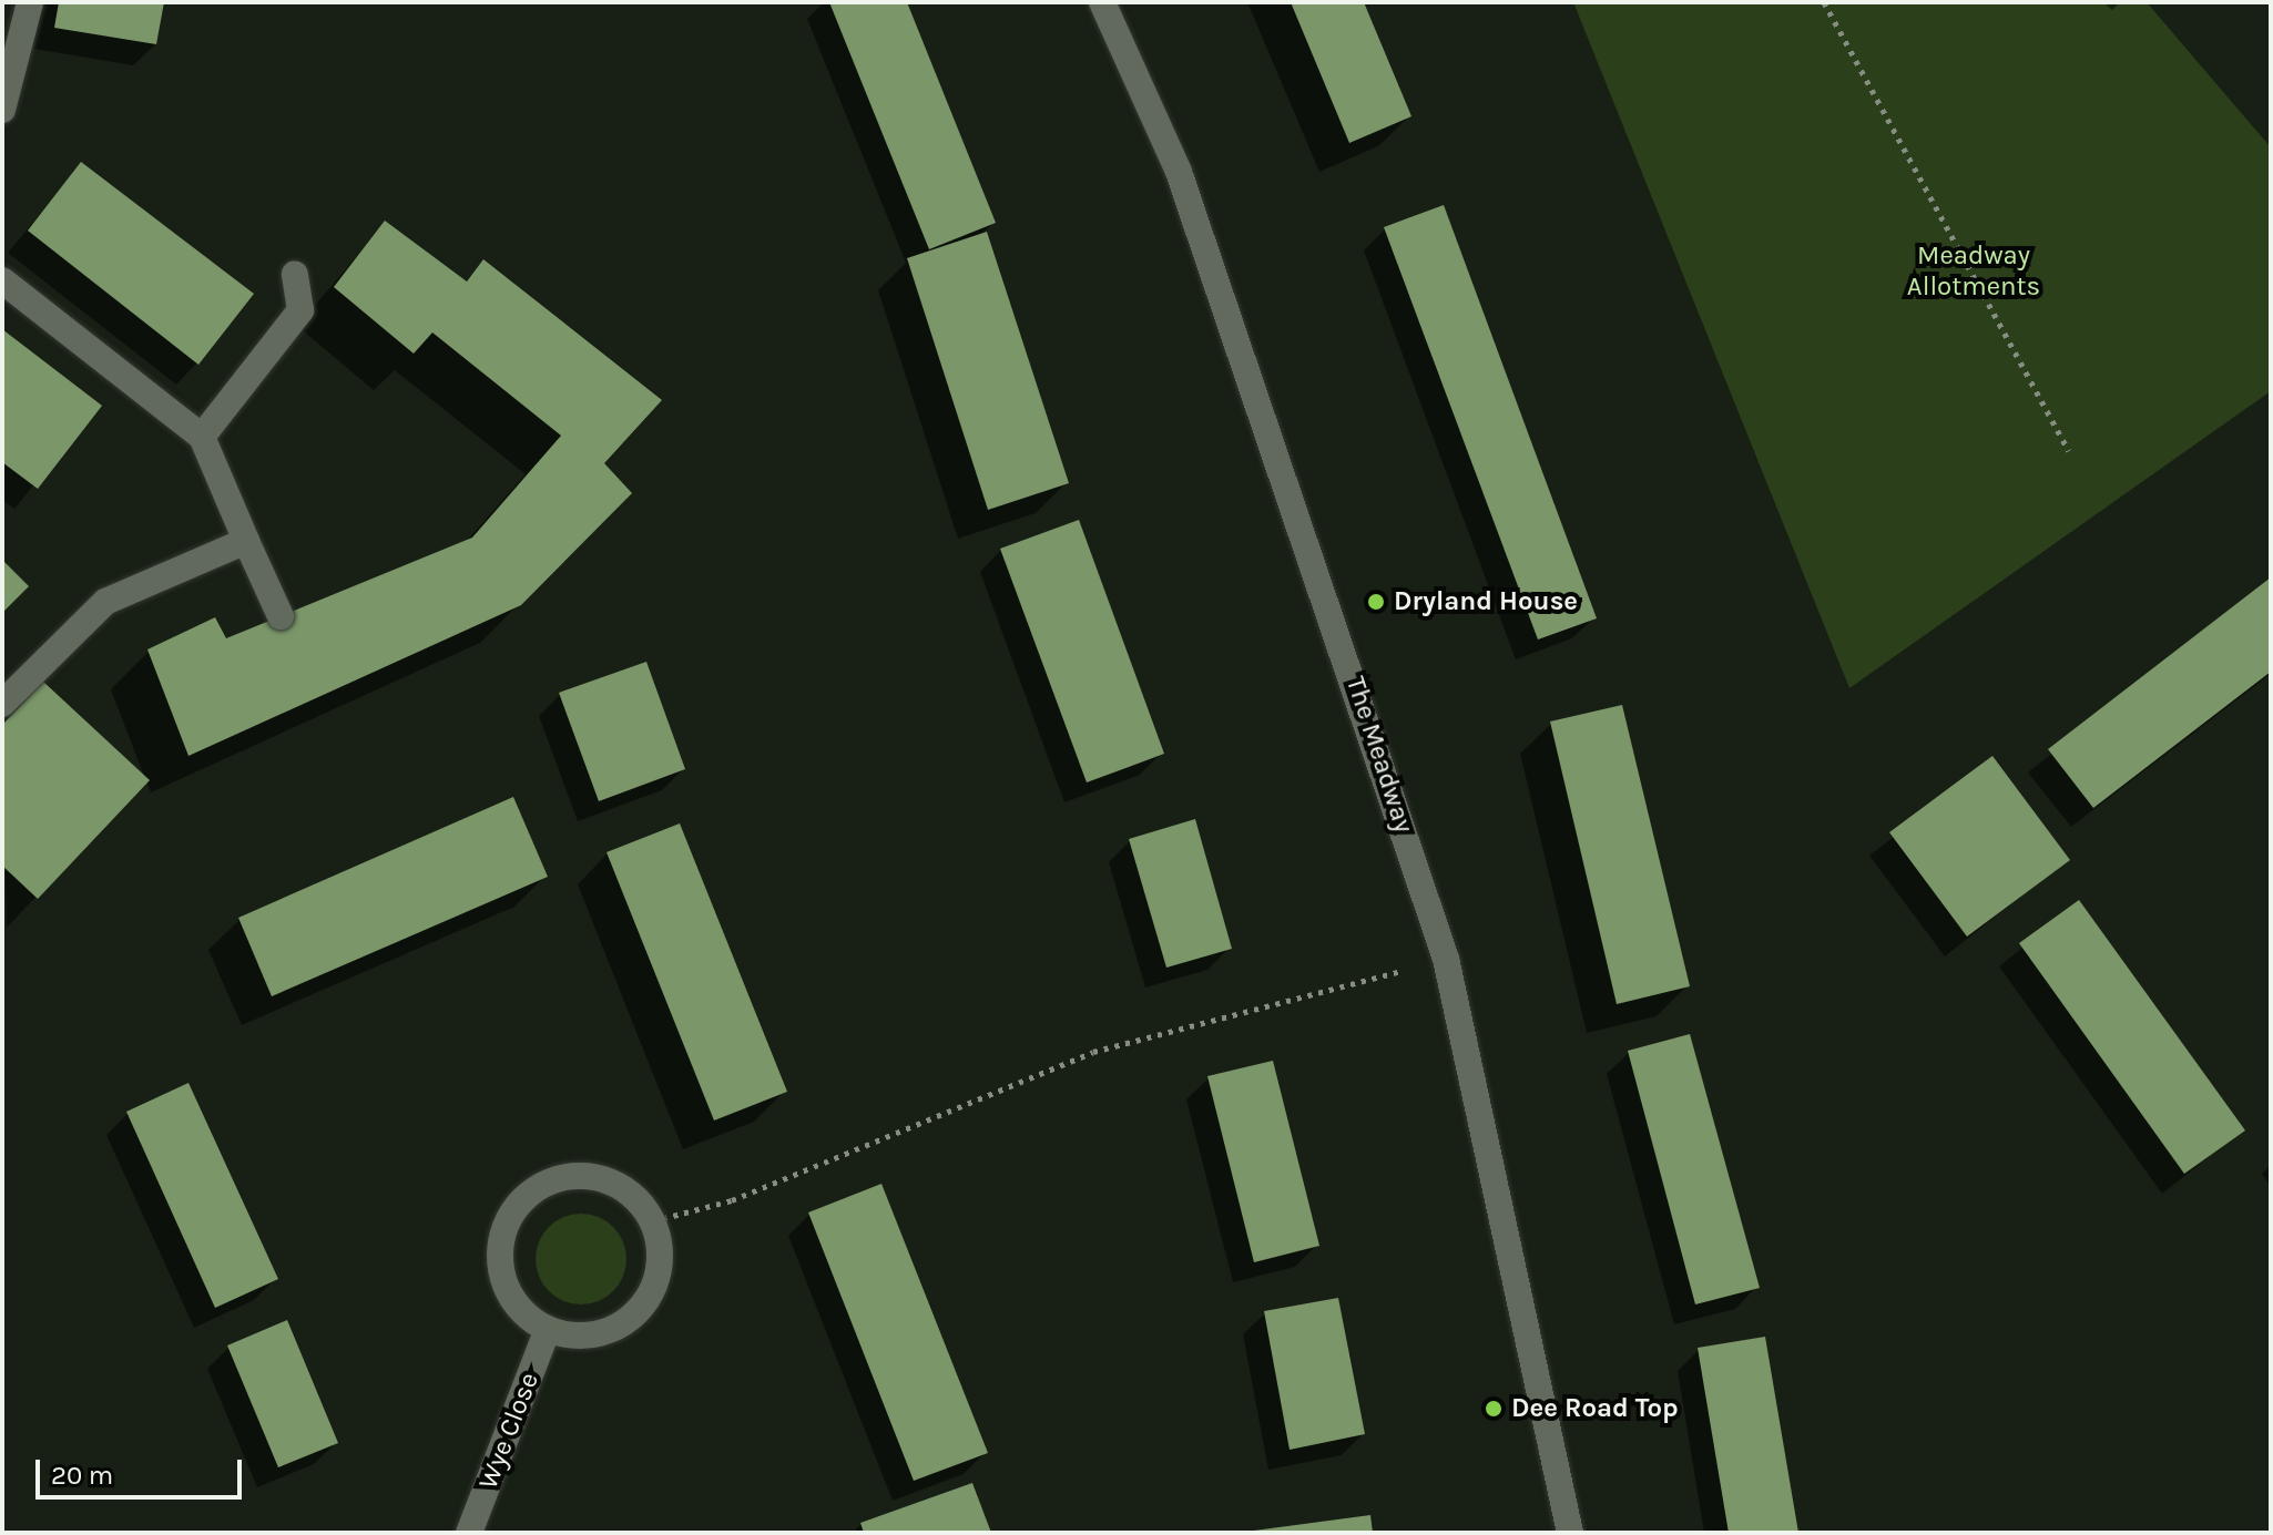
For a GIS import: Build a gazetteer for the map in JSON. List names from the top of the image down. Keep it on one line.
{"streets":{"street":["The Meadway","Wye Close"]},"parks":["Meadway Allotments"],"places":["Dryland House","Dee Road Top"],"scale_bar":"20 m"}
